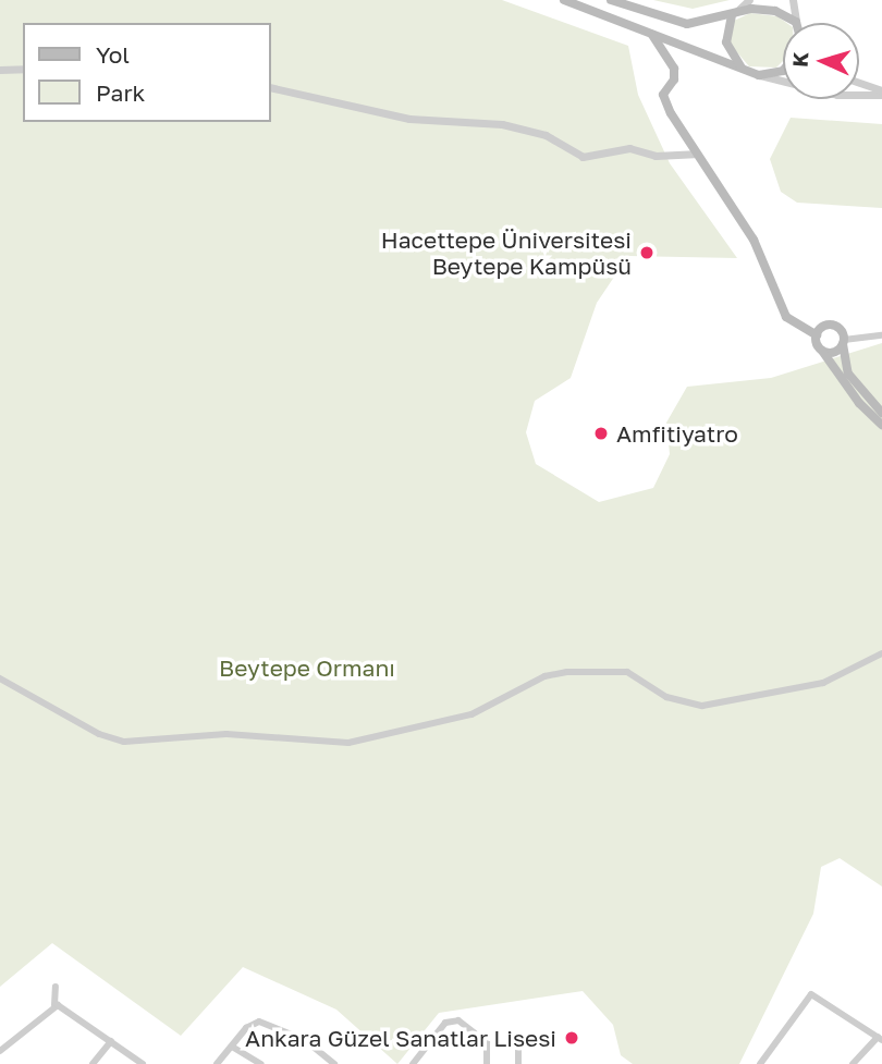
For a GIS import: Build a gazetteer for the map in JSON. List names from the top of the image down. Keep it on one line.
{"parks":["Beytepe Ormanı"],"places":["Hacettepe Üniversitesi Beytepe Kampüsü","Amfitiyatro","Ankara Güzel Sanatlar Lisesi"],"legend":["Yol","Park"],"north":"left"}
